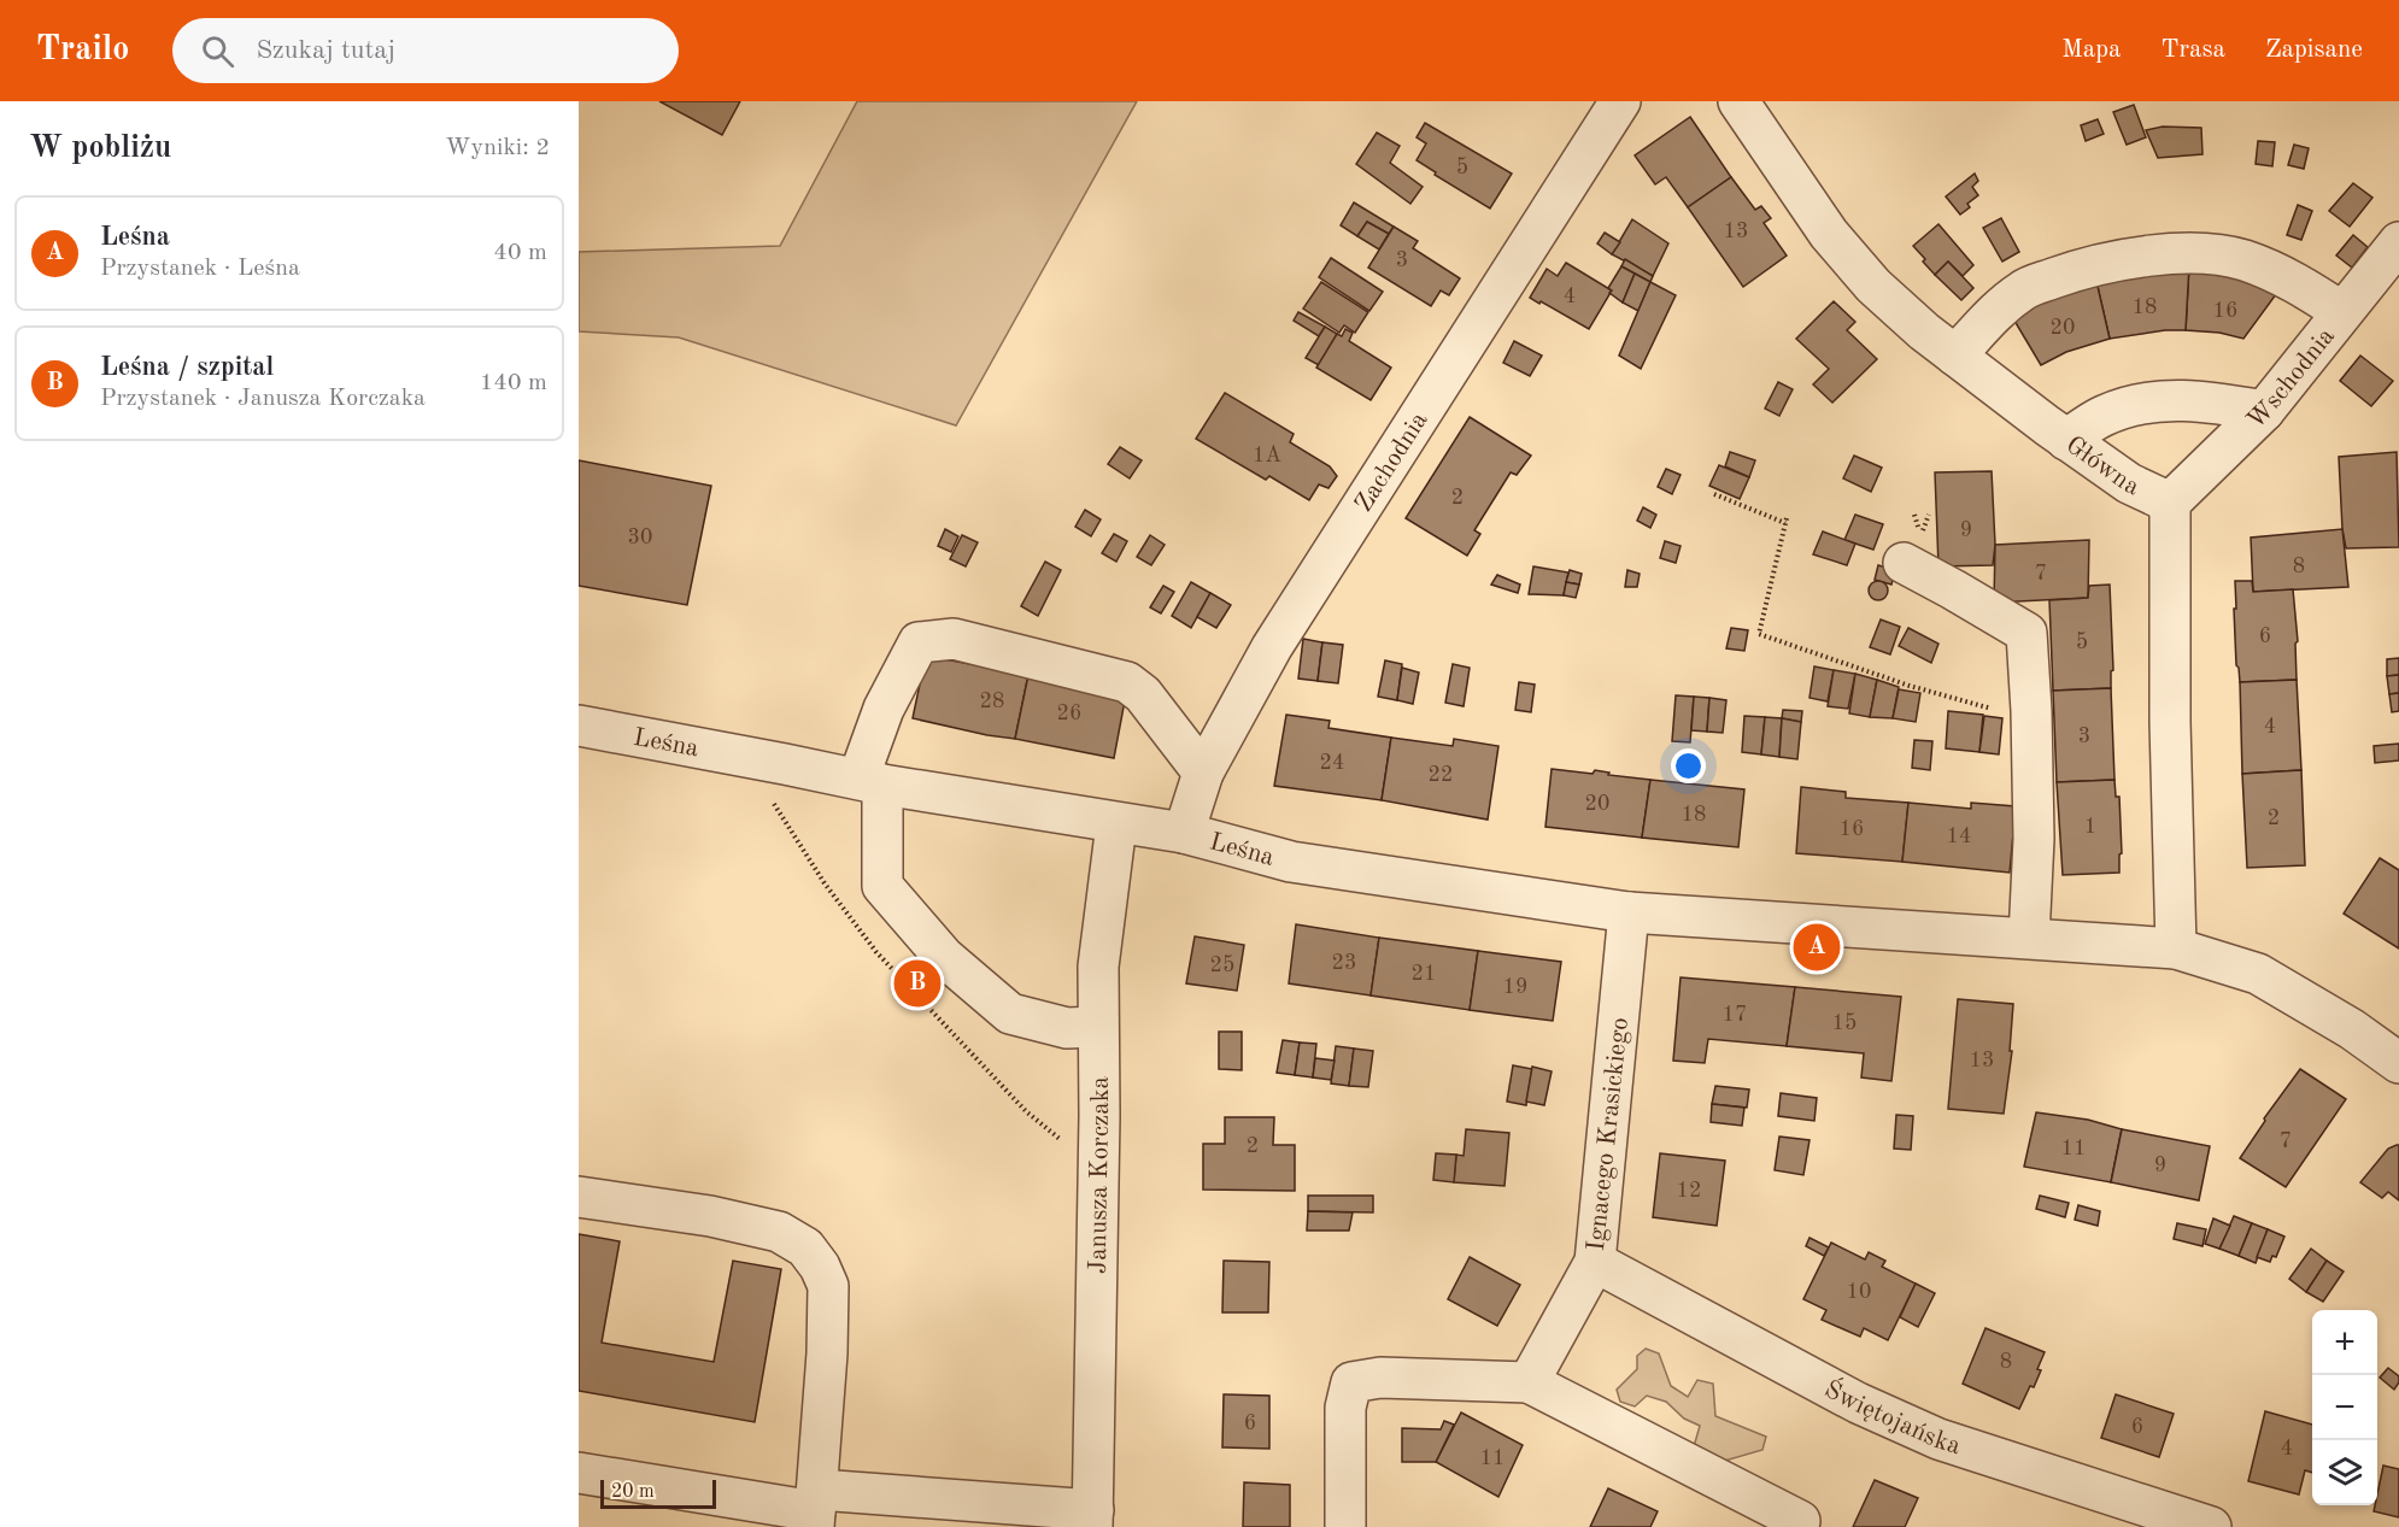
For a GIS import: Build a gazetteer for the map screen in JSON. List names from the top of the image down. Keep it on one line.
{"streets":{"street":["Wschodnia","Zachodnia","Główna","Leśna","Ignacego Krasickiego","Janusza Korczaka","Świętojańska"]},"crossings":[["Wschodnia","Główna"],["Zachodnia","Leśna"],["Główna","Leśna"],["Leśna","Ignacego Krasickiego"],["Leśna","Janusza Korczaka"],["Ignacego Krasickiego","Świętojańska"]],"house_numbers":["5","13","3","4","18","16","20","1A","2","9","30","8","7","6","5","28","26","4","3","24","22","20","18","2","1","16","14","23","25","21","19","17","15","13","7","2","11","9","12","10","8","6","6","4","11"],"scale_bar":"20 m","page":{"header":"Trailo","search":"Szukaj tutaj","nav":["Mapa","Trasa","Zapisane"],"heading":["W pobliżu","Wyniki: 2"],"list":[{"mark":"A","name":"Leśna","note":"Przystanek · Leśna","value":"40 m"},{"mark":"B","name":"Leśna / szpital","note":"Przystanek · Janusza Korczaka","value":"140 m"}],"pins":["A","B"],"map_buttons":["+","−"],"scale":"20 m"}}
